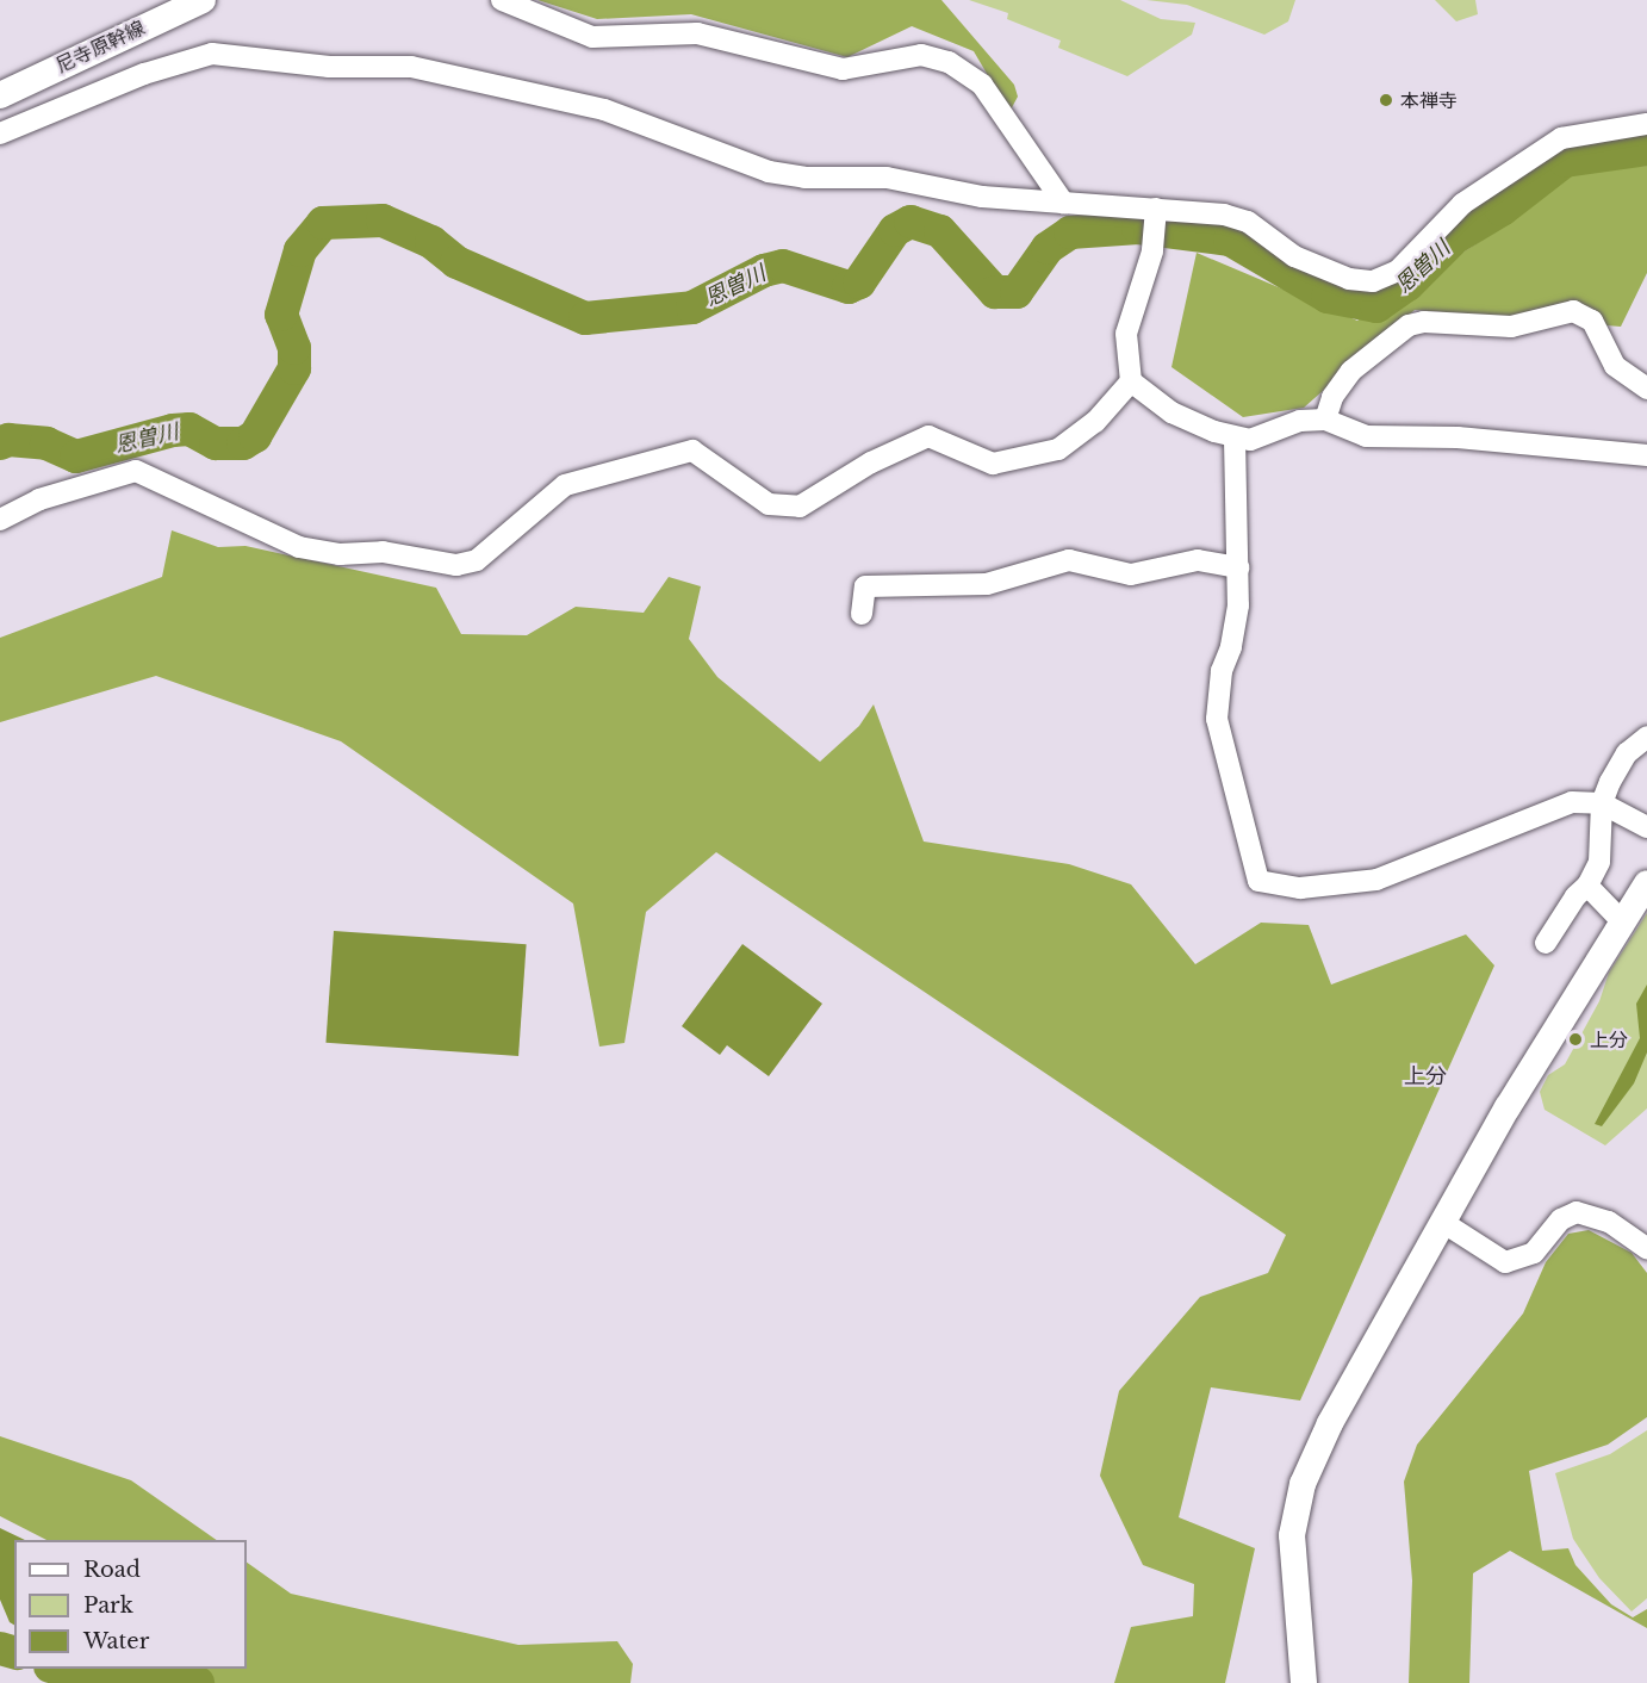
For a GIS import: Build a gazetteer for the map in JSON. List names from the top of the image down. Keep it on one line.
{"streets":{"street":["尼寺原幹線"]},"districts":["上分"],"water":["恩曽川"],"places":["本禅寺","上分"],"legend":["Road","Park","Water"]}
